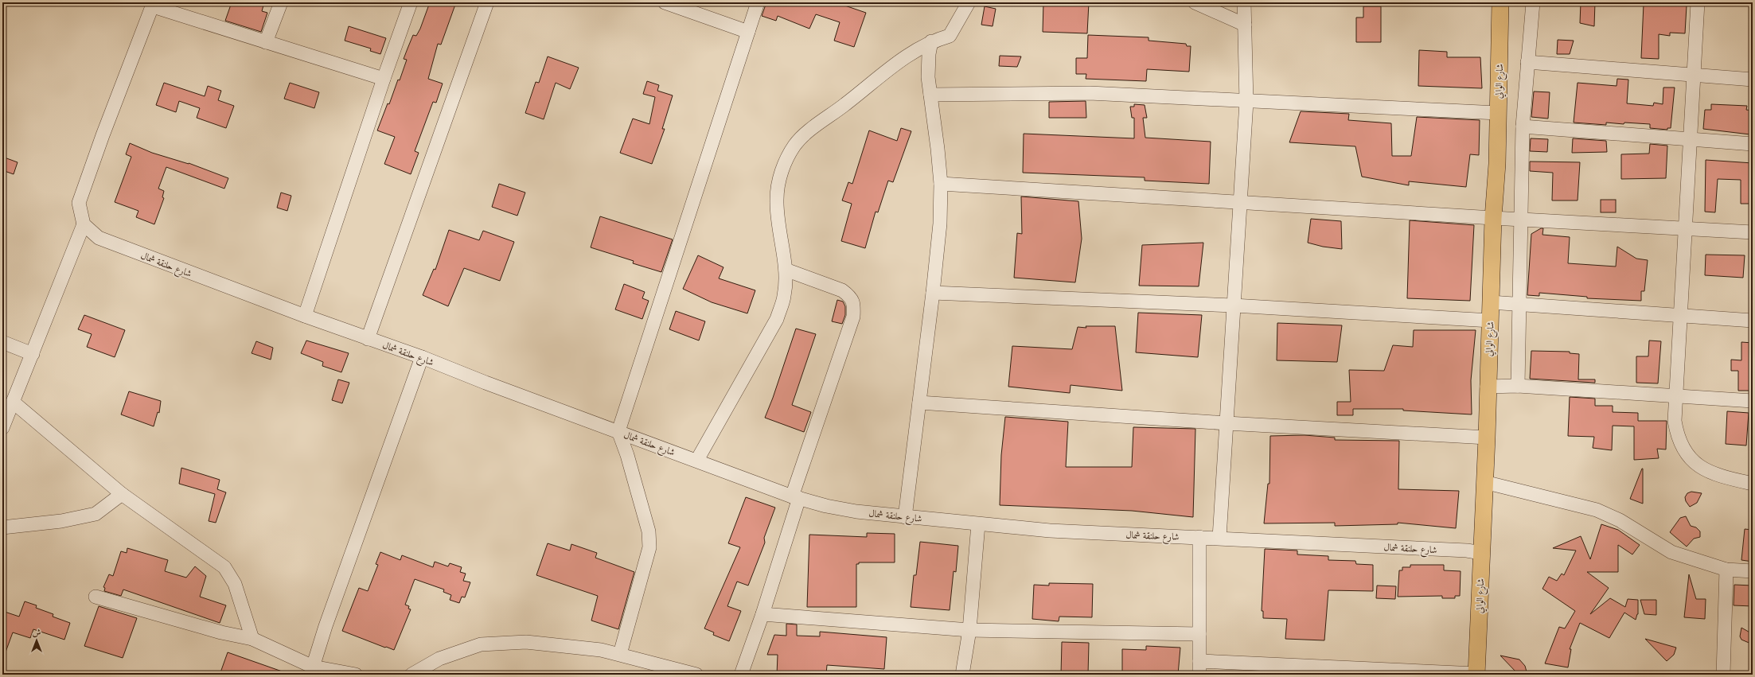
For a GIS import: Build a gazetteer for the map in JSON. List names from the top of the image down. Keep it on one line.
{"streets":{"main road":["شارع الوالي"],"street":["شارع حلنقة شمال"]},"crossings":[["شارع الوالي","شارع حلنقة شمال"]],"north":"top"}
